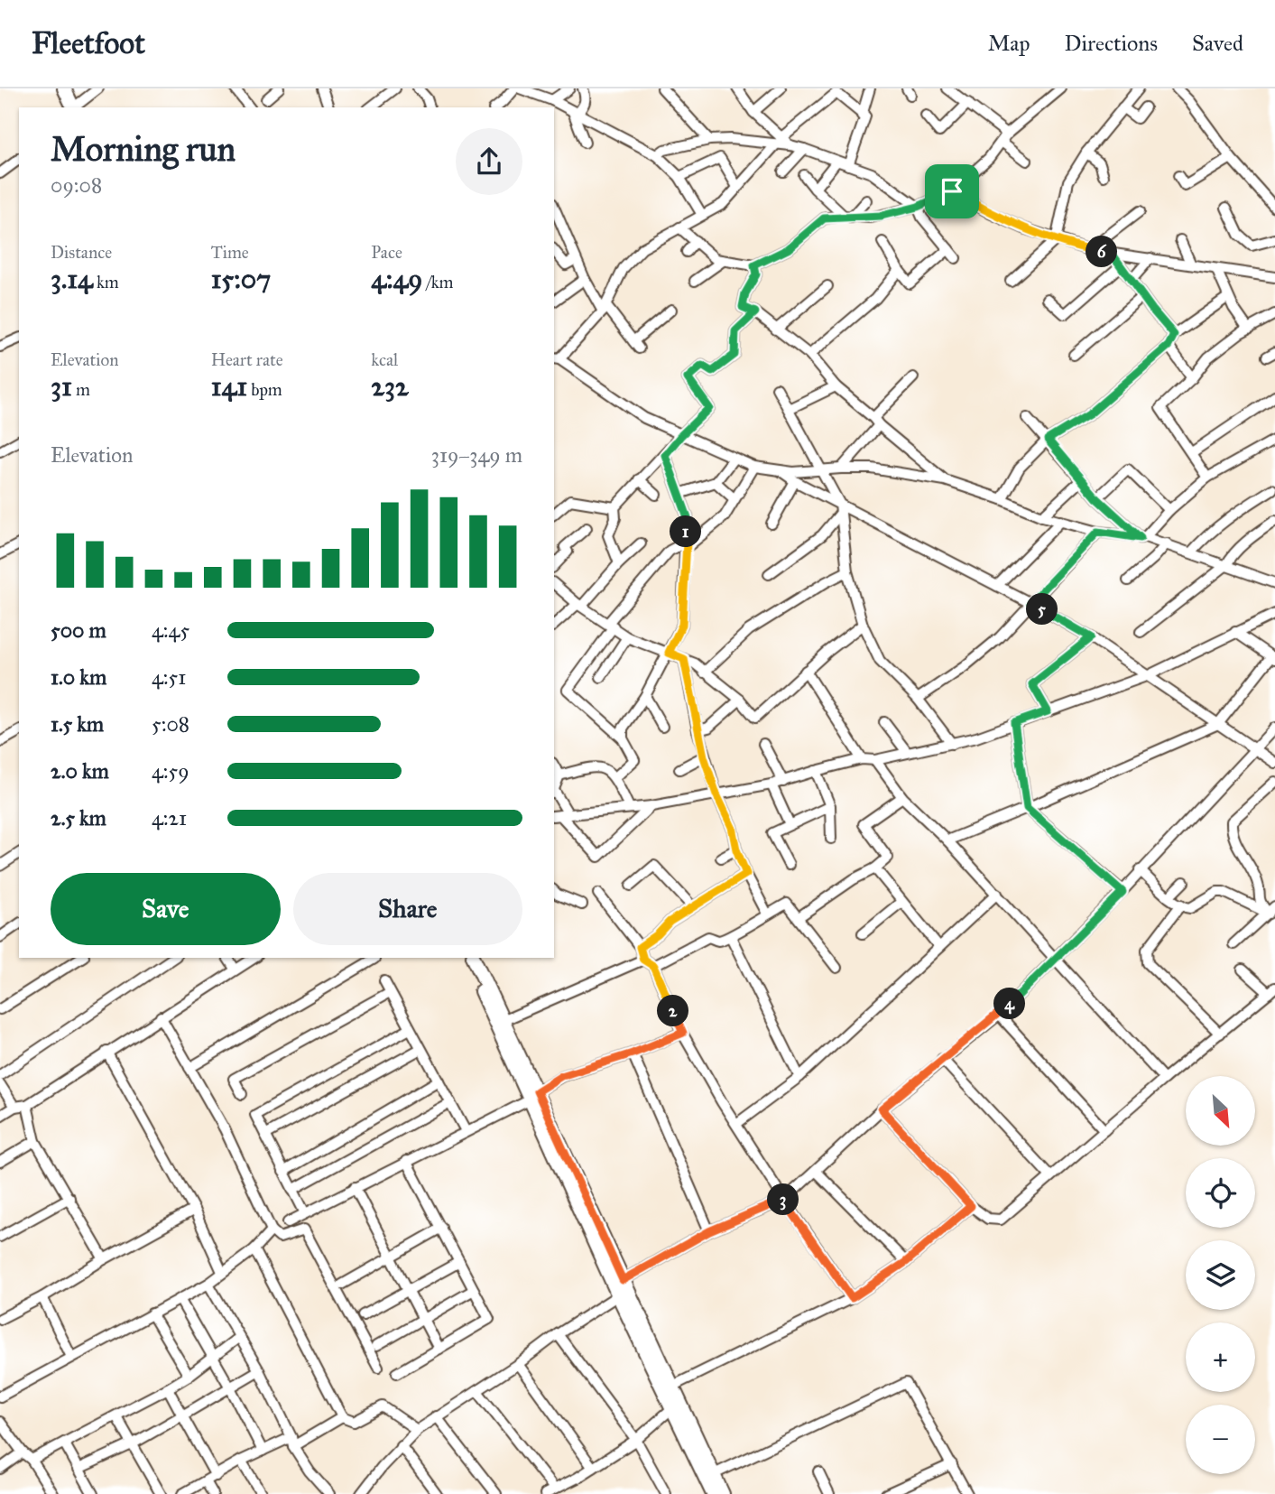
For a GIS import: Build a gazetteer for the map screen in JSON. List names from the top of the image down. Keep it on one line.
{"north":"bottom right","page":{"header":"Fleetfoot","nav":["Map","Directions","Saved"],"heading":["Morning run","09:08"],"stats":[["Distance","3.14 km"],["Time","15:07"],["Pace","4:49 /km"],["Elevation","31 m"],["Heart rate","141 bpm"],["kcal","232"]],"pins":["6","1","5","4","2","3"],"chart":["Elevation","319–349 m"],"list":[{"name":"500 m","note":"4:45"},{"name":"1.0 km","note":"4:51"},{"name":"1.5 km","note":"5:08"},{"name":"2.0 km","note":"4:59"},{"name":"2.5 km","note":"4:21"}],"buttons":["Save","Share"],"map_buttons":["+","−"]}}
